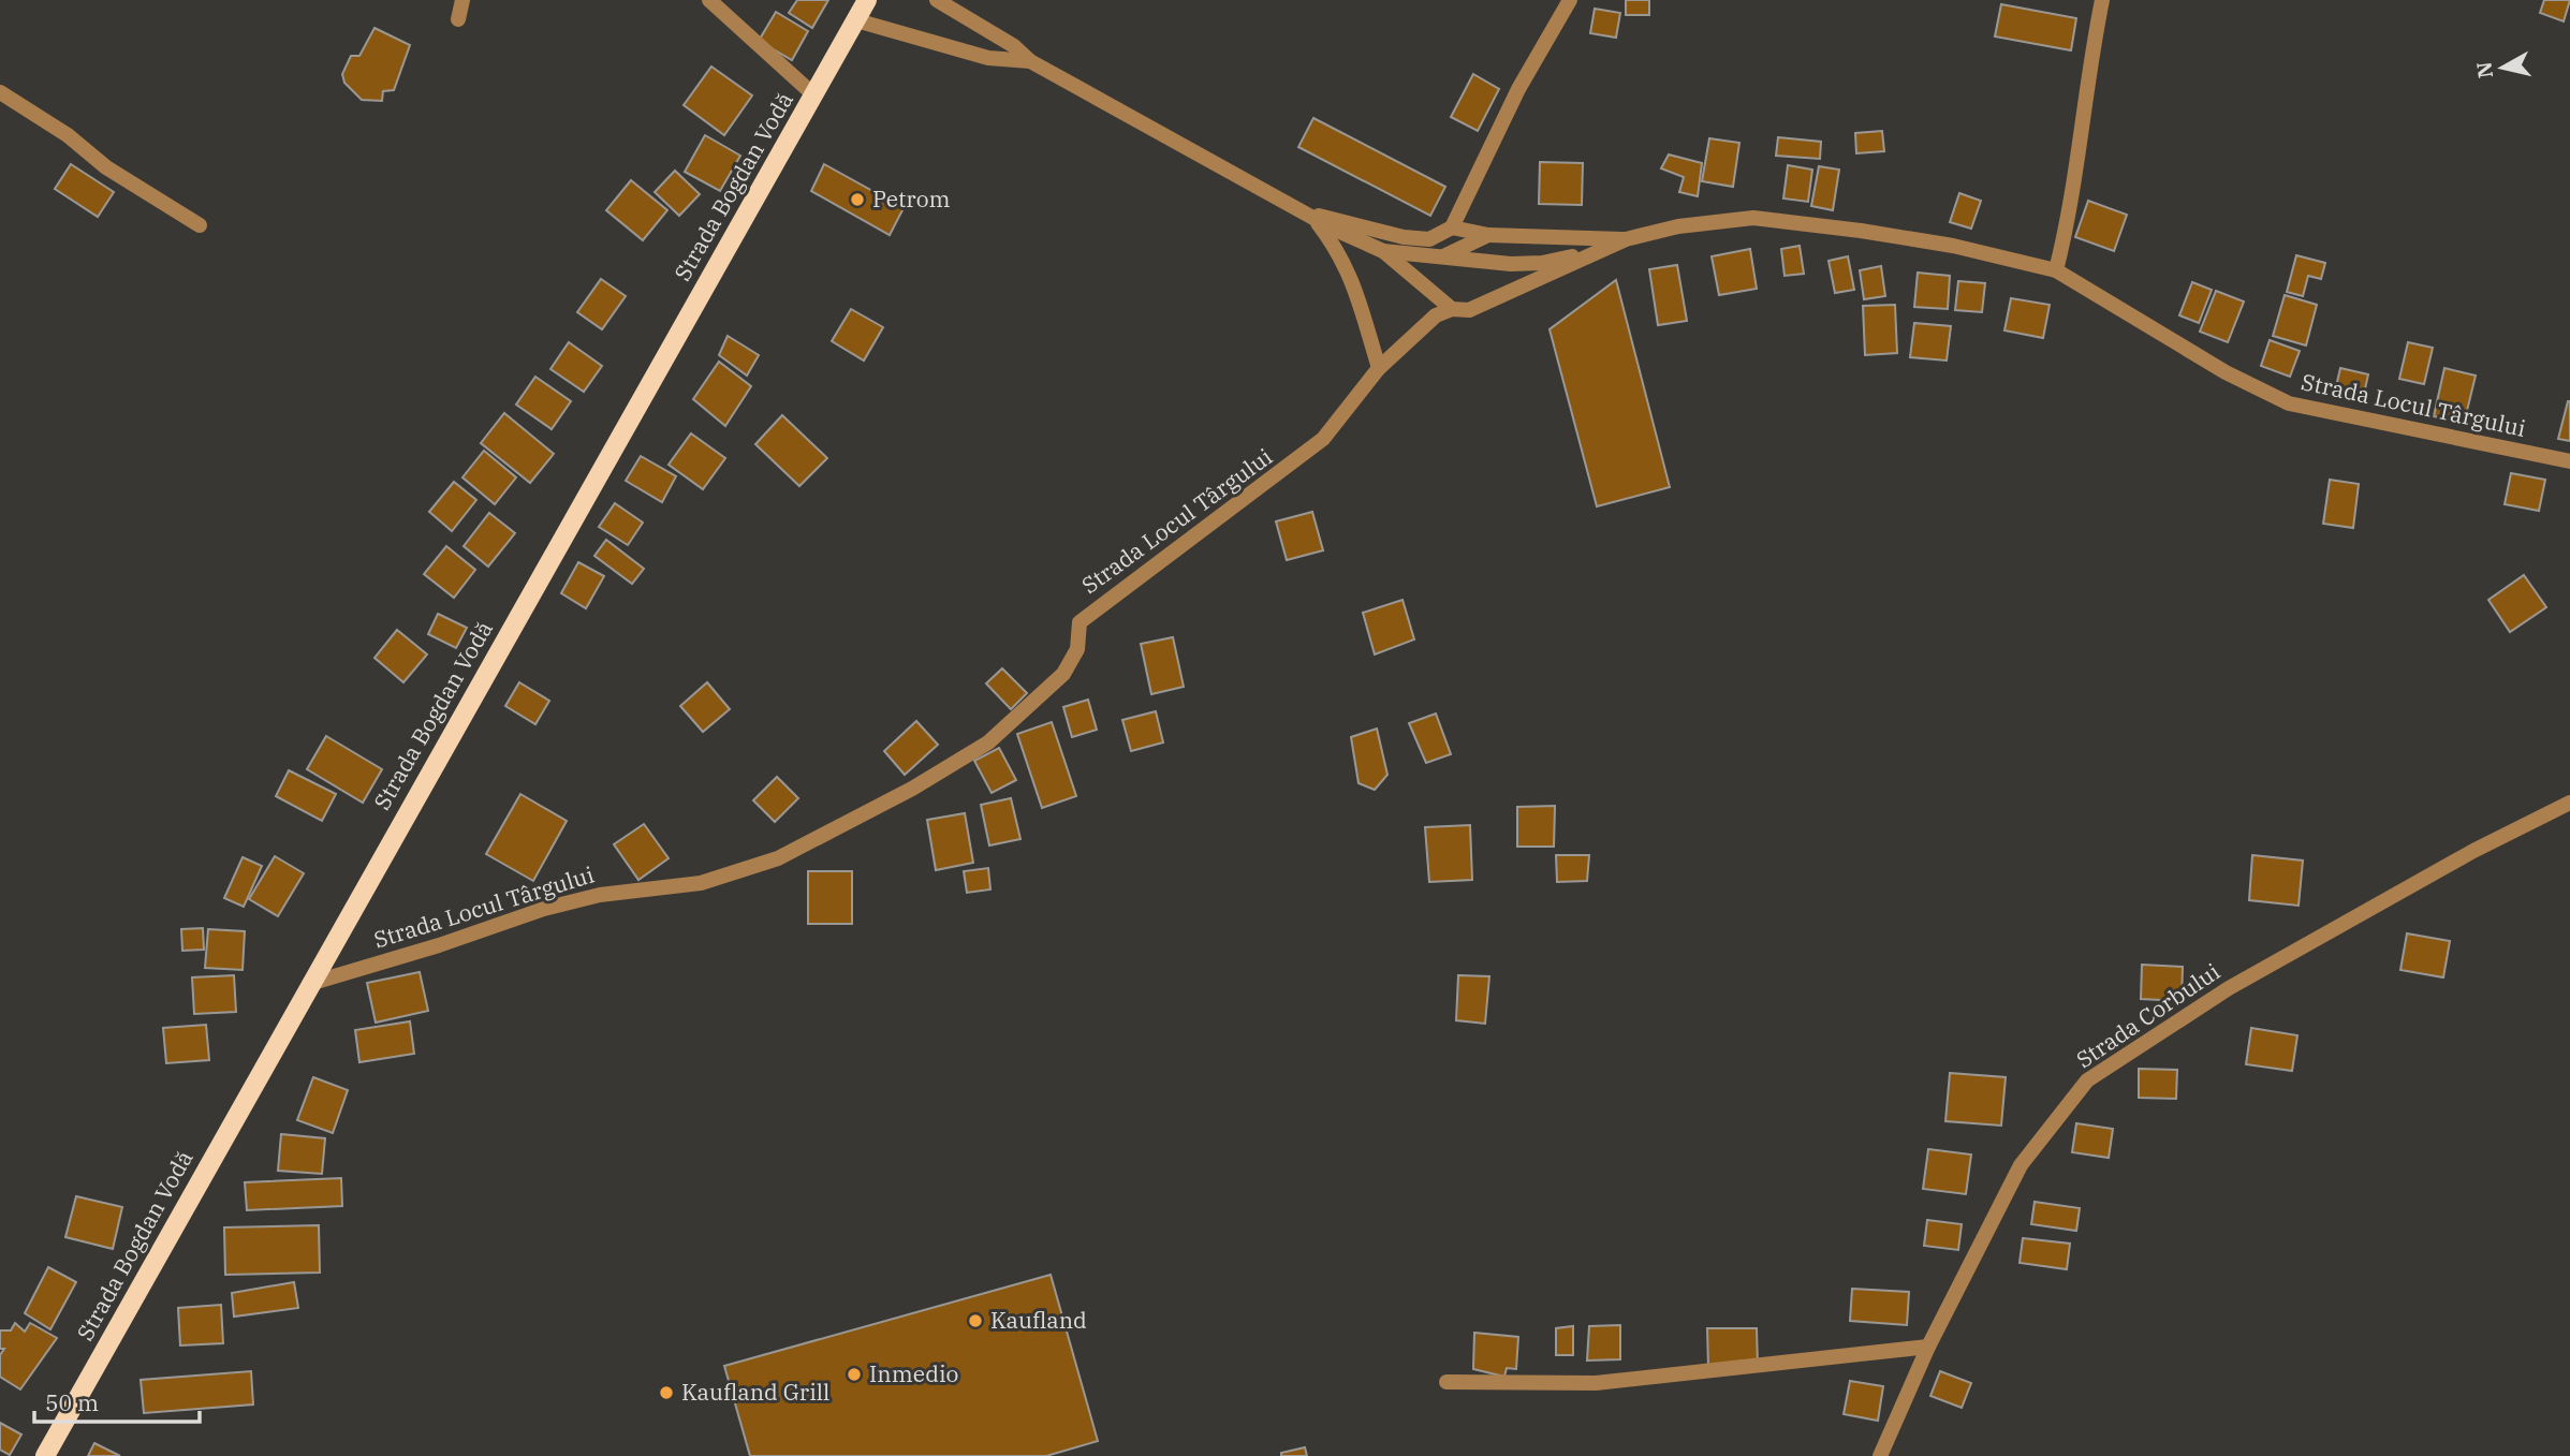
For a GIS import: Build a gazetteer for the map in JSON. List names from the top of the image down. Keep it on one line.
{"streets":{"main road":["Strada Bogdan Vodă"],"street":["Strada Locul Târgului","Strada Corbului"]},"crossings":[["Strada Bogdan Vodă","Strada Locul Târgului"]],"places":["Petrom","Kaufland","Inmedio","Kaufland Grill"],"scale_bar":"50 m","north":"left"}
